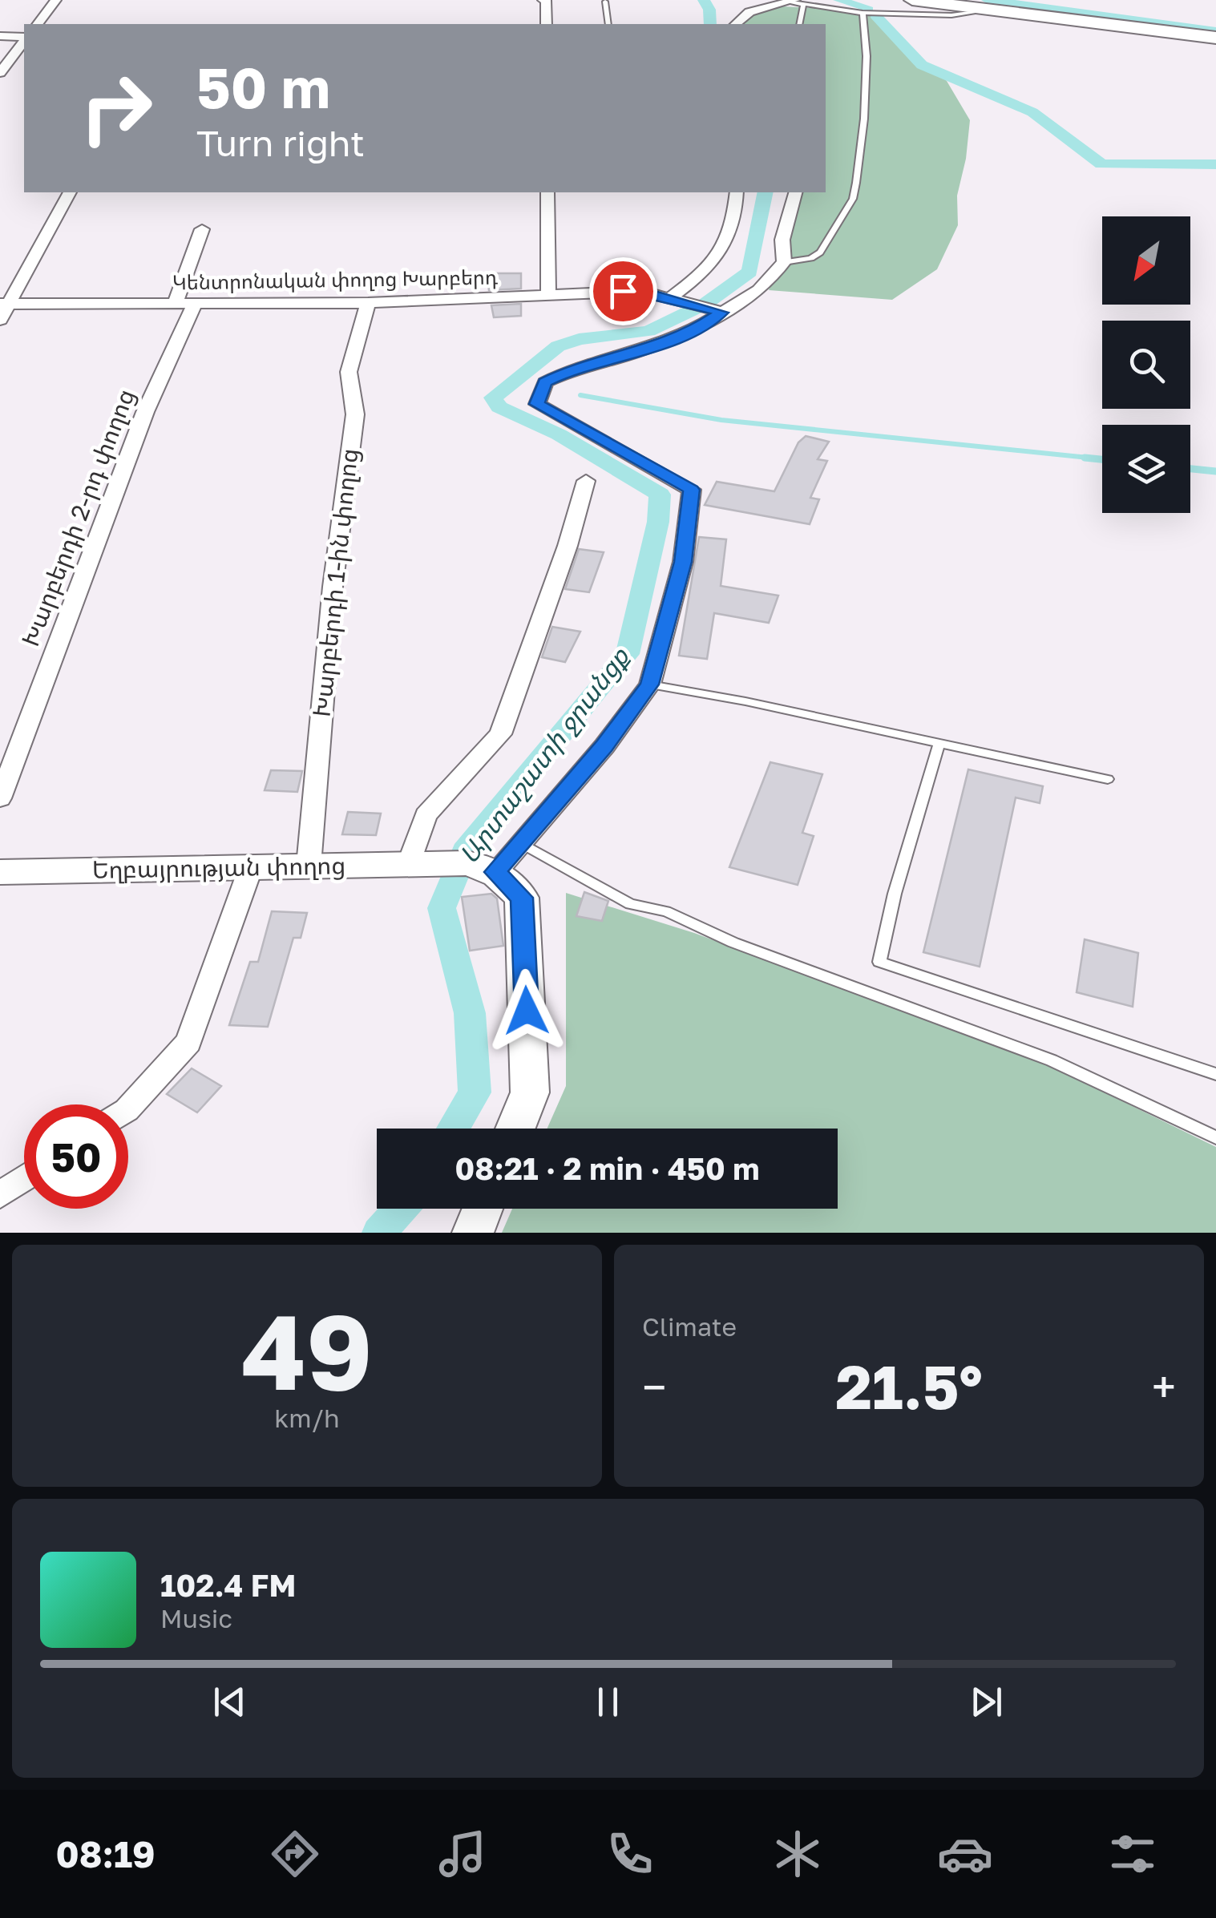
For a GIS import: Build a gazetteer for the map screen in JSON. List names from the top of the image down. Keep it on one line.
{"streets":{"street":["Կենտրոնական փողոց Խարբերդ","Խարբերդի 2-րդ փողոց","Խարբերդի 1-ին փողոց","Եղբայրության փողոց"]},"crossings":[["Կենտրոնական փողոց Խարբերդ","Խարբերդի 2-րդ փողոց"],["Կենտրոնական փողոց Խարբերդ","Խարբերդի 1-ին փողոց"],["Խարբերդի 1-ին փողոց","Եղբայրության փողոց"]],"water":["Արտաշատի ջրանցք"],"north":"bottom left","page":{"turn":["50 m","Turn right"],"limit":"50","trip":"08:21 · 2 min · 450 m","tile":[["49","km/h"],"Climate"],"heat":["−","21.5°","+"],"song":["102.4 FM","Music"],"tabs":"08:19"}}
